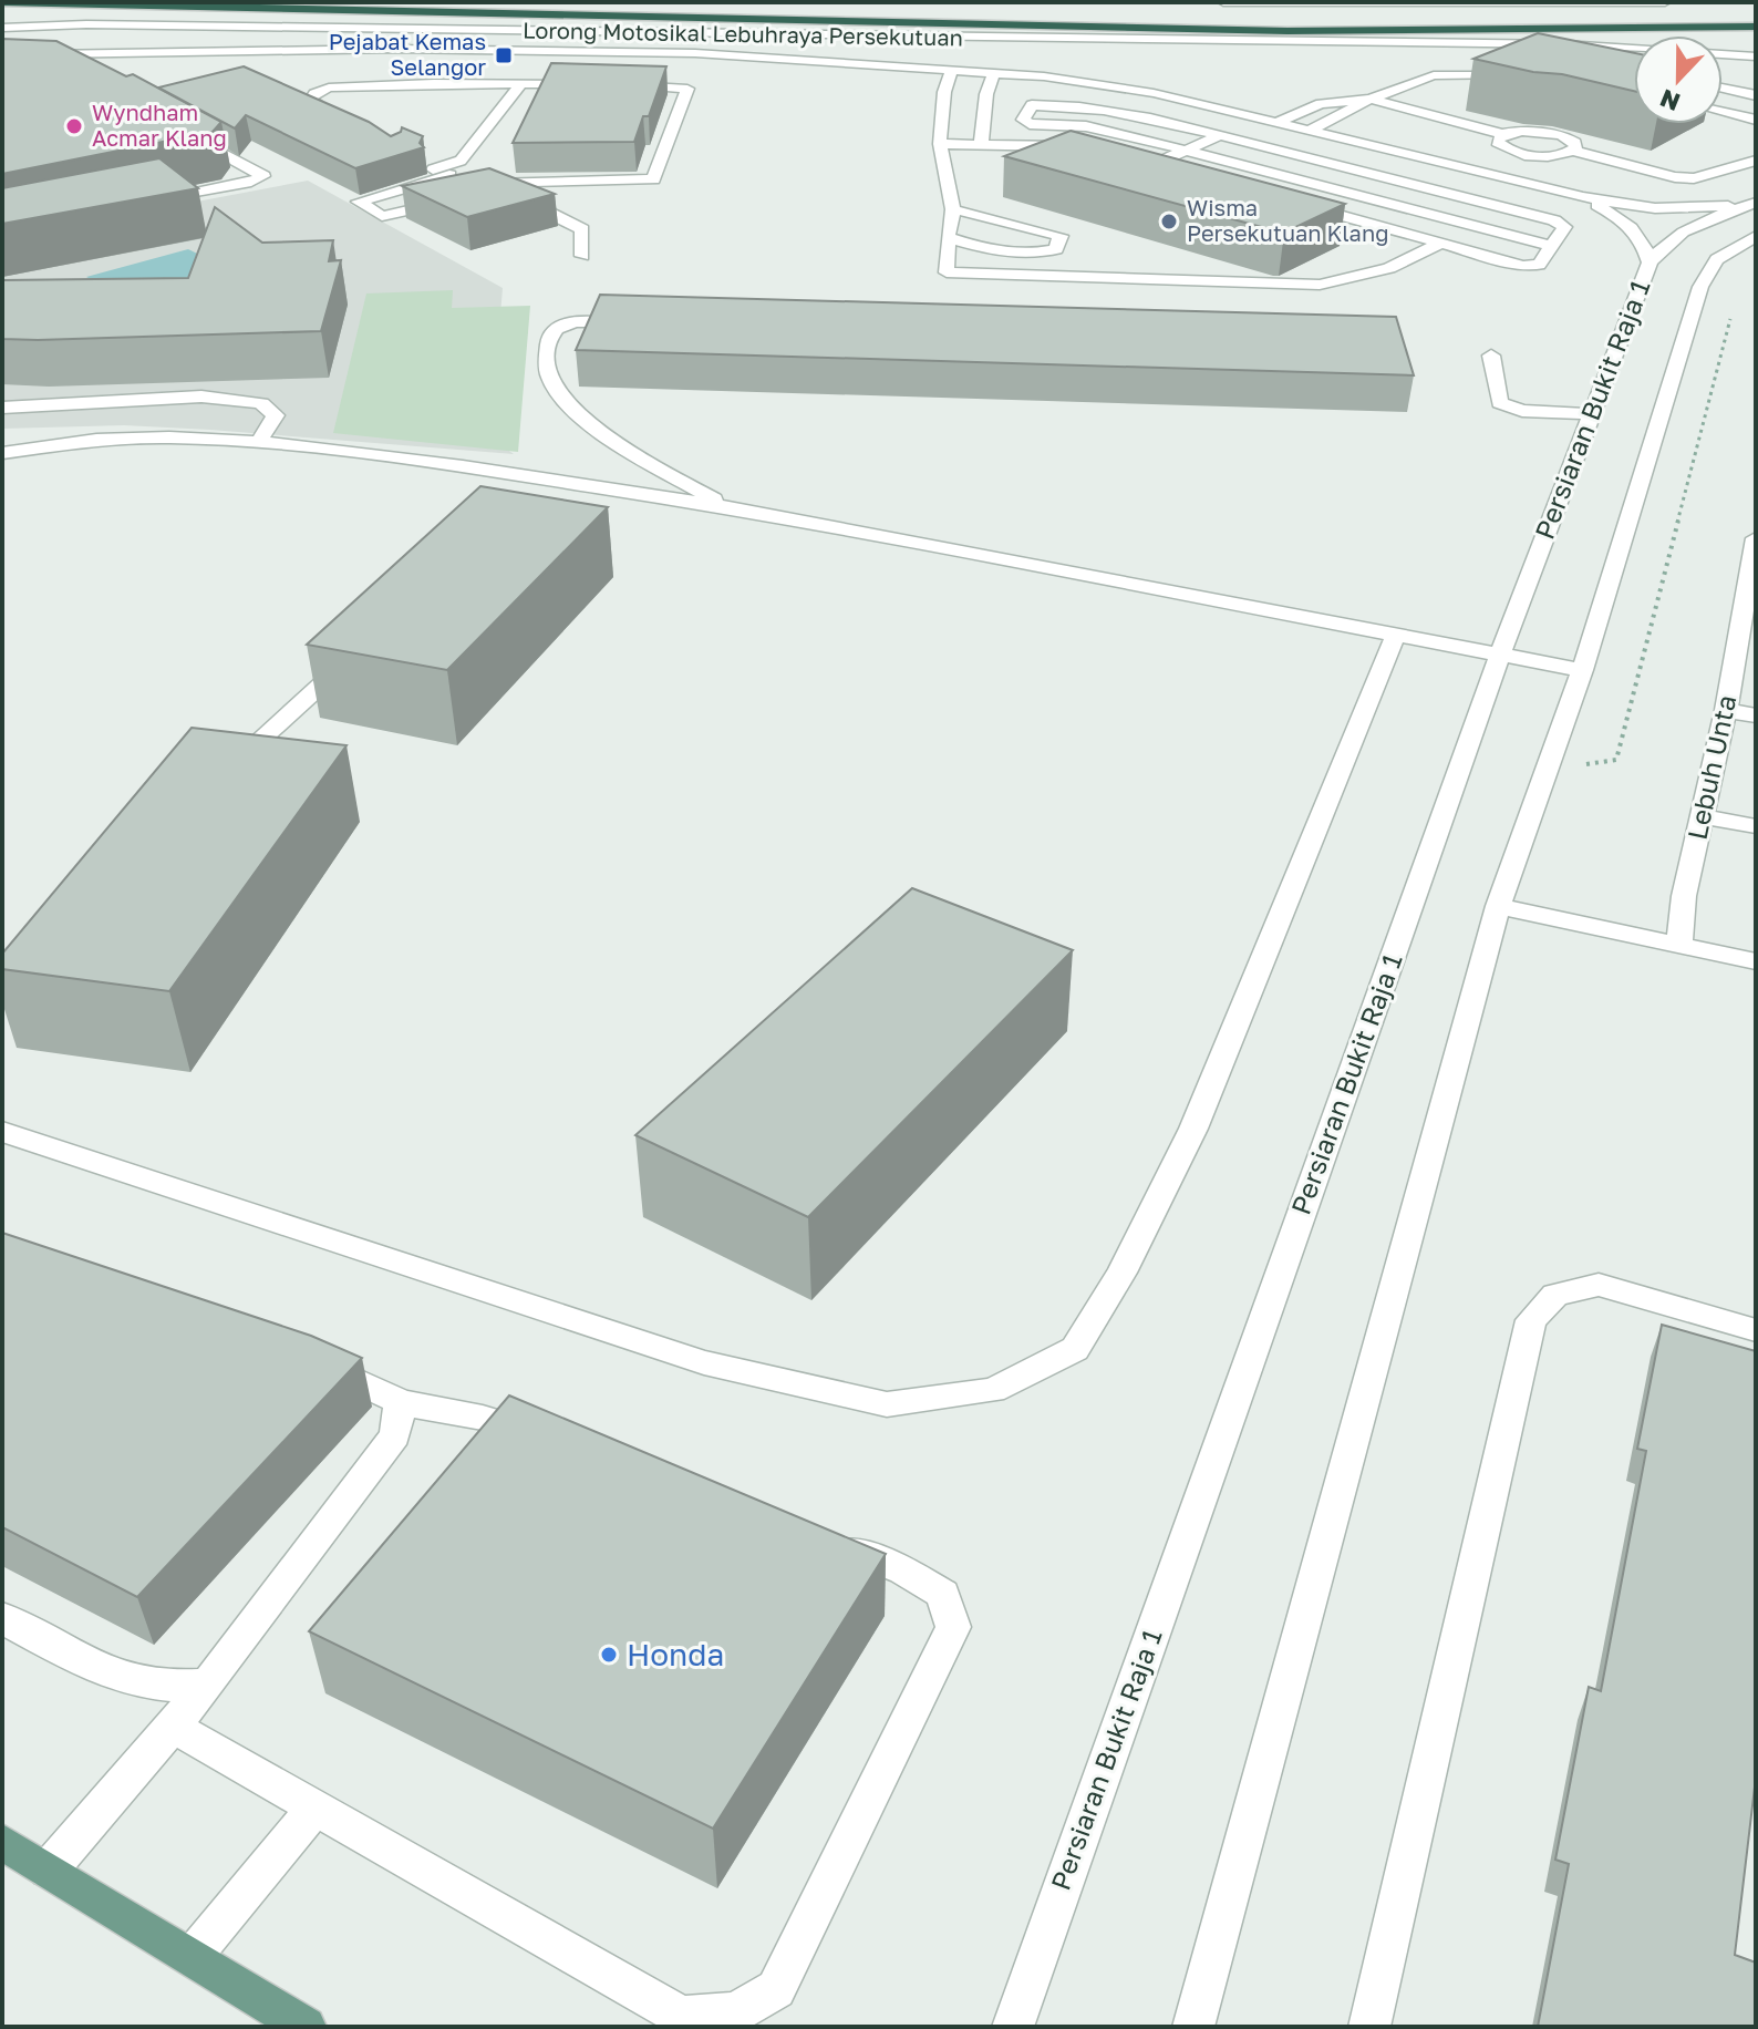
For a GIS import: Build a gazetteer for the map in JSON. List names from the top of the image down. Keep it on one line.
{"streets":{"street":["Lorong Motosikal Lebuhraya Persekutuan","Persiaran Bukit Raja 1","Lebuh Unta"]},"places":{"transit":["Pejabat Kemas Selangor"],"other":["Wyndham Acmar Klang","Wisma Persekutuan Klang","Honda"]},"north":"bottom"}
